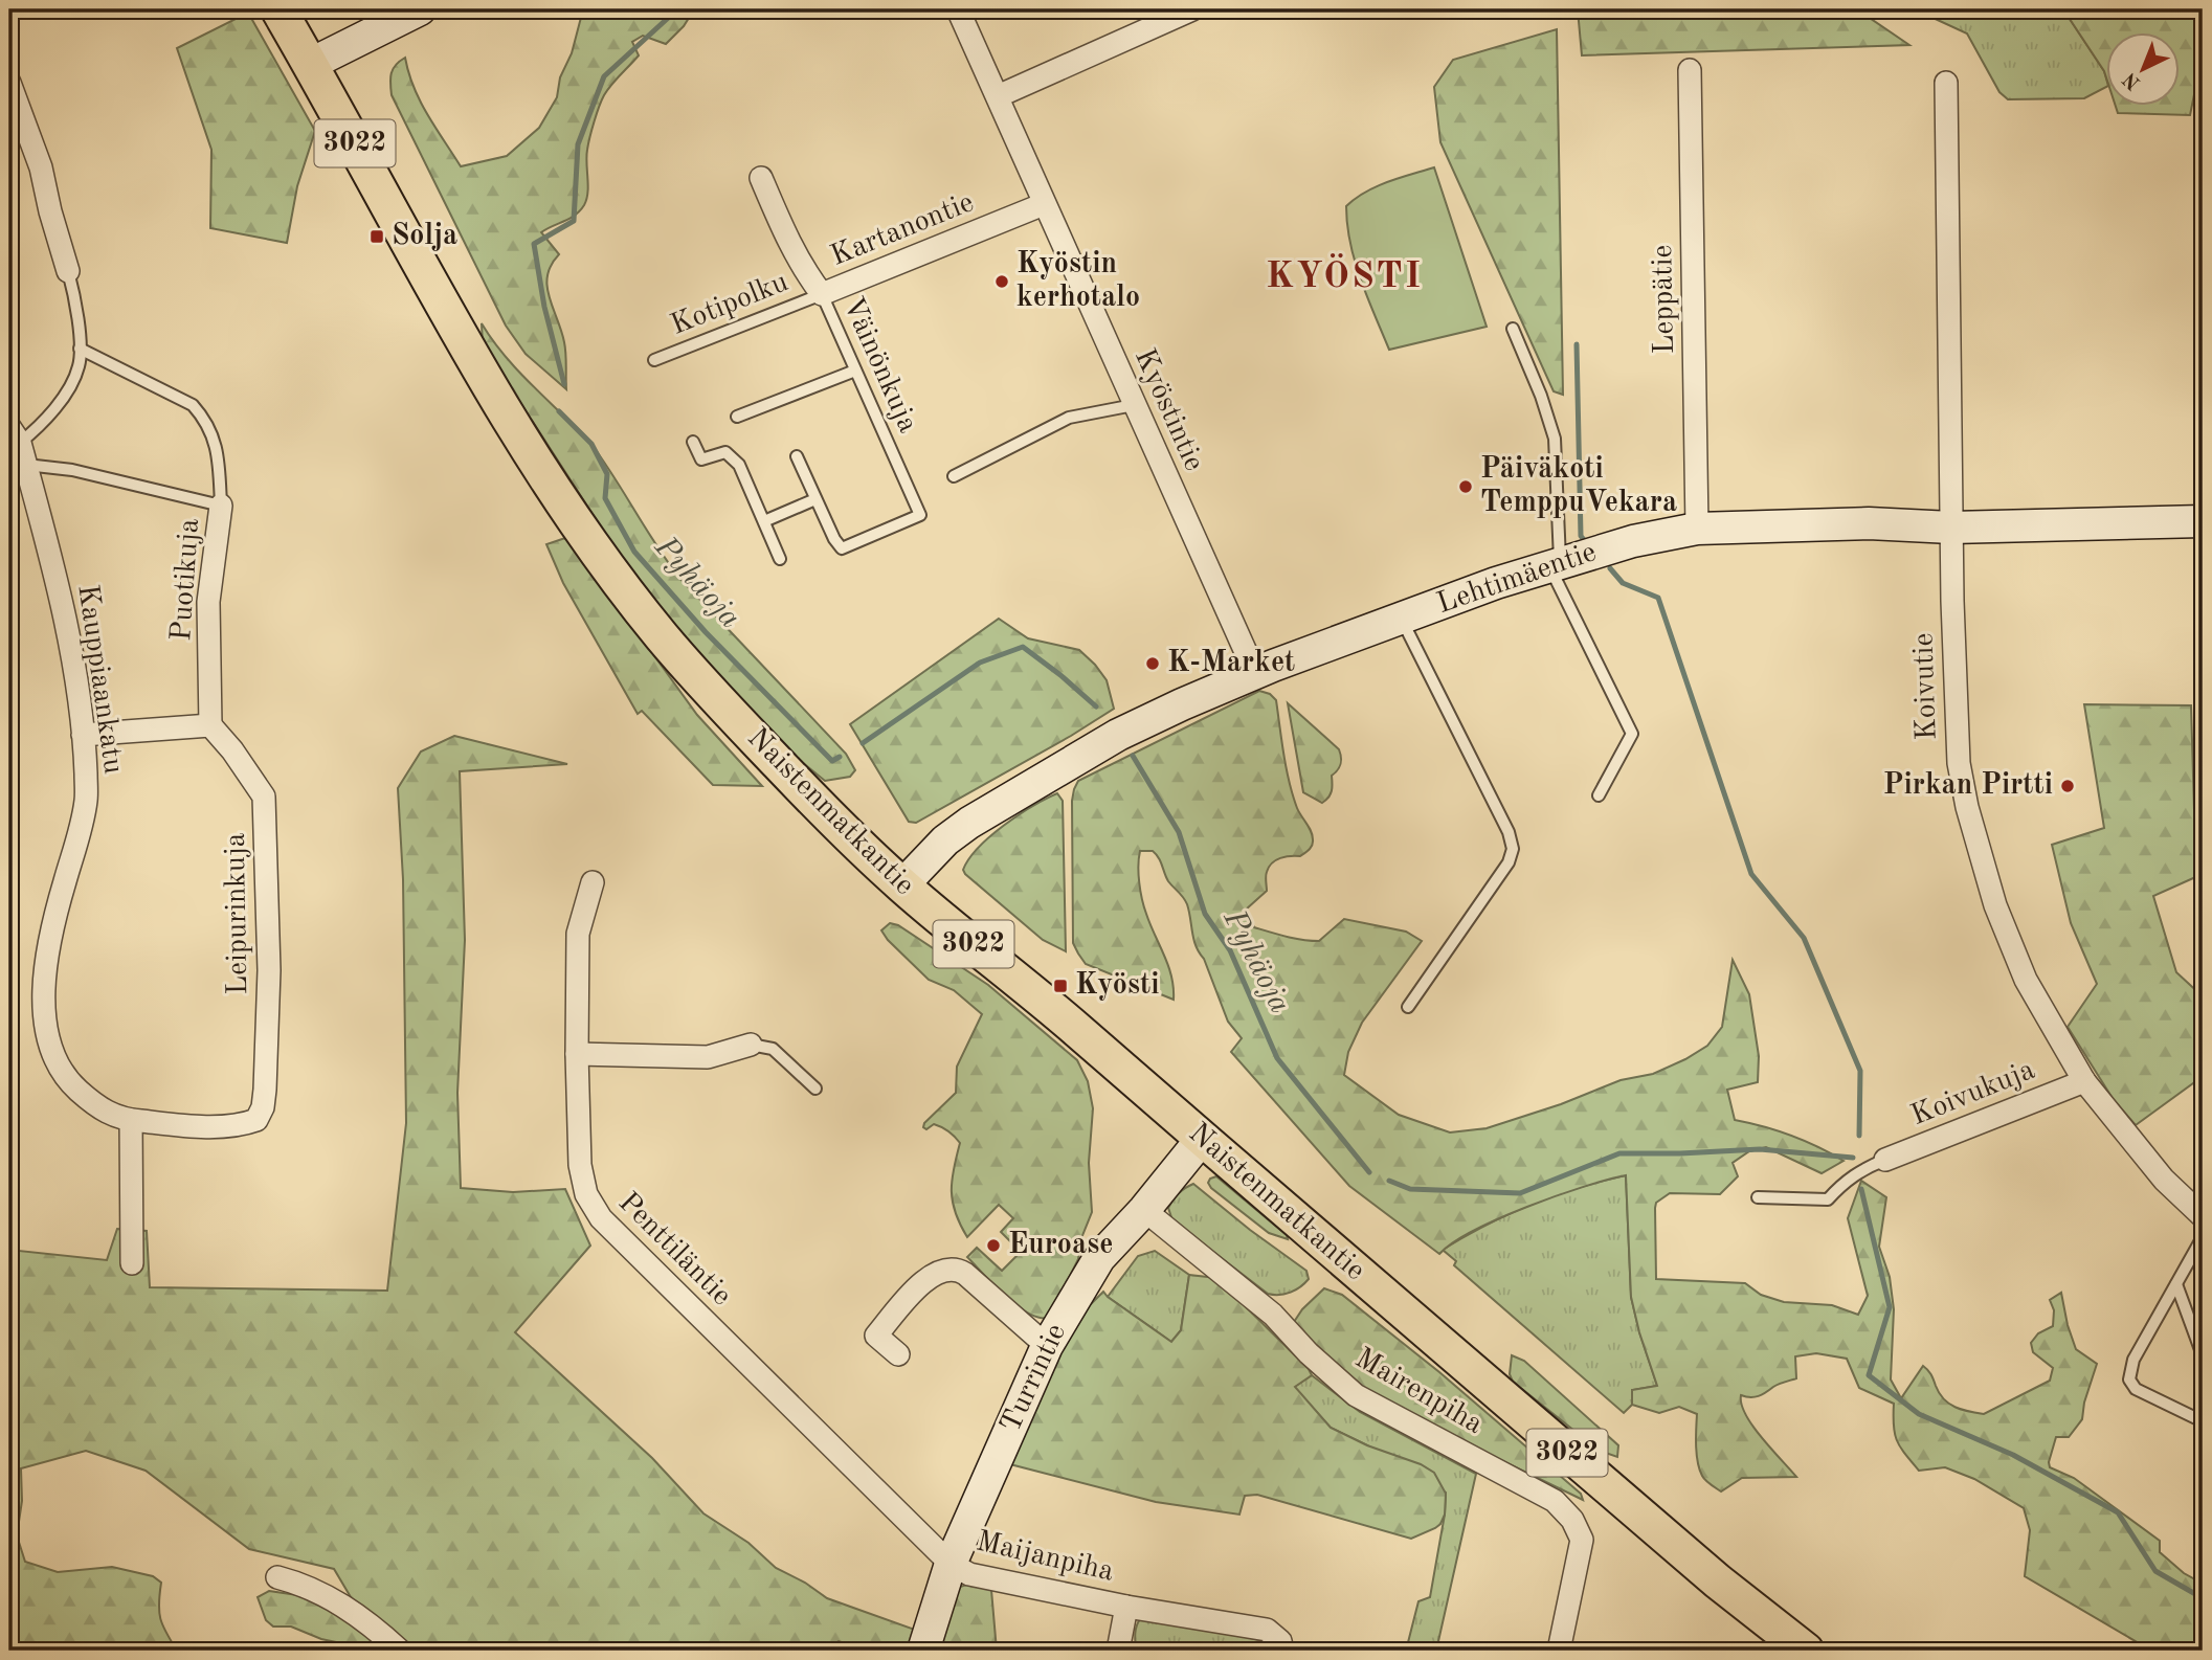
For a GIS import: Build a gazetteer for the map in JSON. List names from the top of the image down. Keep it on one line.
{"streets":{"main road":["3022","Naistenmatkantie"],"street":["Kartanontie","Leppätie","Kyöstintie","Lehtimäentie","Puotikuja","Kauppiaankatu","Koivutie","Leipurinkuja","Koivukuja","Penttiläntie","Turrintie","Mairenpiha","Maijanpiha"],"lane":["Kotipolku","Väinönkuja"]},"crossings":[["Kartanontie","Kotipolku"],["Kartanontie","Väinönkuja"],["Kartanontie","Kyöstintie"],["Leppätie","Lehtimäentie"],["Kotipolku","Väinönkuja"],["Kyöstintie","Lehtimäentie"],["Lehtimäentie","Koivutie"],["Lehtimäentie","Naistenmatkantie"],["Puotikuja","Kauppiaankatu"],["Puotikuja","Leipurinkuja"],["Kauppiaankatu","Leipurinkuja"],["Koivutie","Koivukuja"],["Naistenmatkantie","Turrintie"],["Penttiläntie","Turrintie"],["Penttiläntie","Maijanpiha"],["Turrintie","Mairenpiha"],["Turrintie","Maijanpiha"]],"districts":["KYÖSTI"],"water":["Pyhäoja"],"places":{"transit":["Solja","Kyösti"],"other":["Kyöstin kerhotalo","Päiväkoti TemppuVekara","K-Market","Pirkan Pirtti","Euroase"]},"north":"bottom left"}
